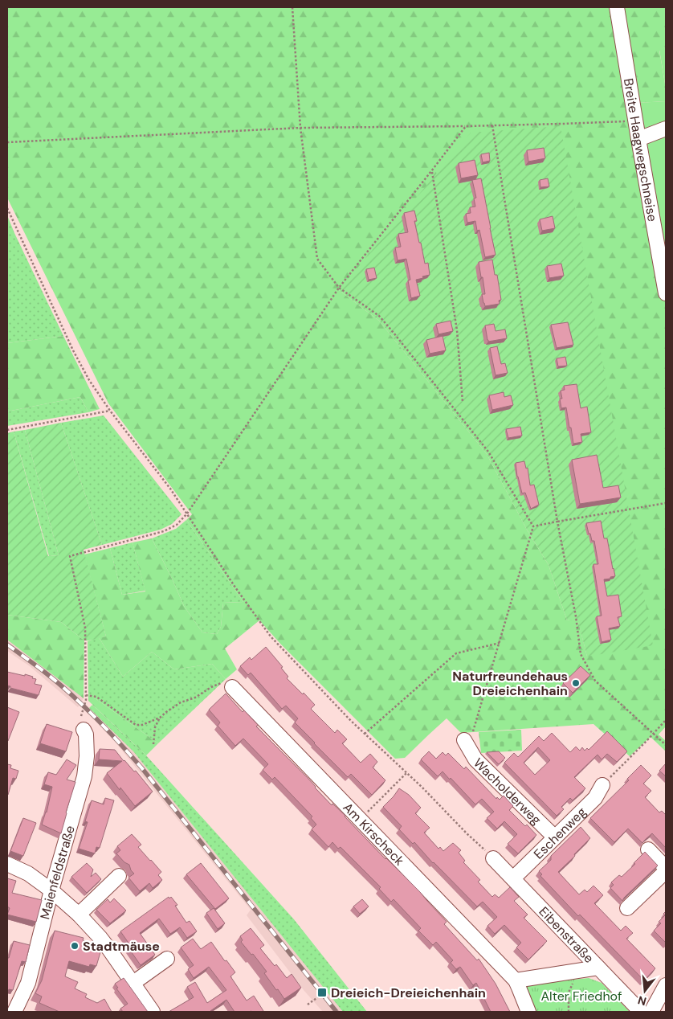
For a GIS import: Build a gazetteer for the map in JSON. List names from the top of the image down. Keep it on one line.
{"streets":{"street":["Breite Haagwegschneise","Wacholderweg","Eschenweg","Am Kirscheck","Maienfeldstraße","Eibenstraße"]},"crossings":[["Wacholderweg","Eschenweg"],["Eschenweg","Eibenstraße"]],"parks":["Alter Friedhof"],"places":{"other":["Naturfreundehaus Dreieichenhain","Stadtmäuse"],"transit":["Dreieich-Dreieichenhain"]},"north":"bottom"}
